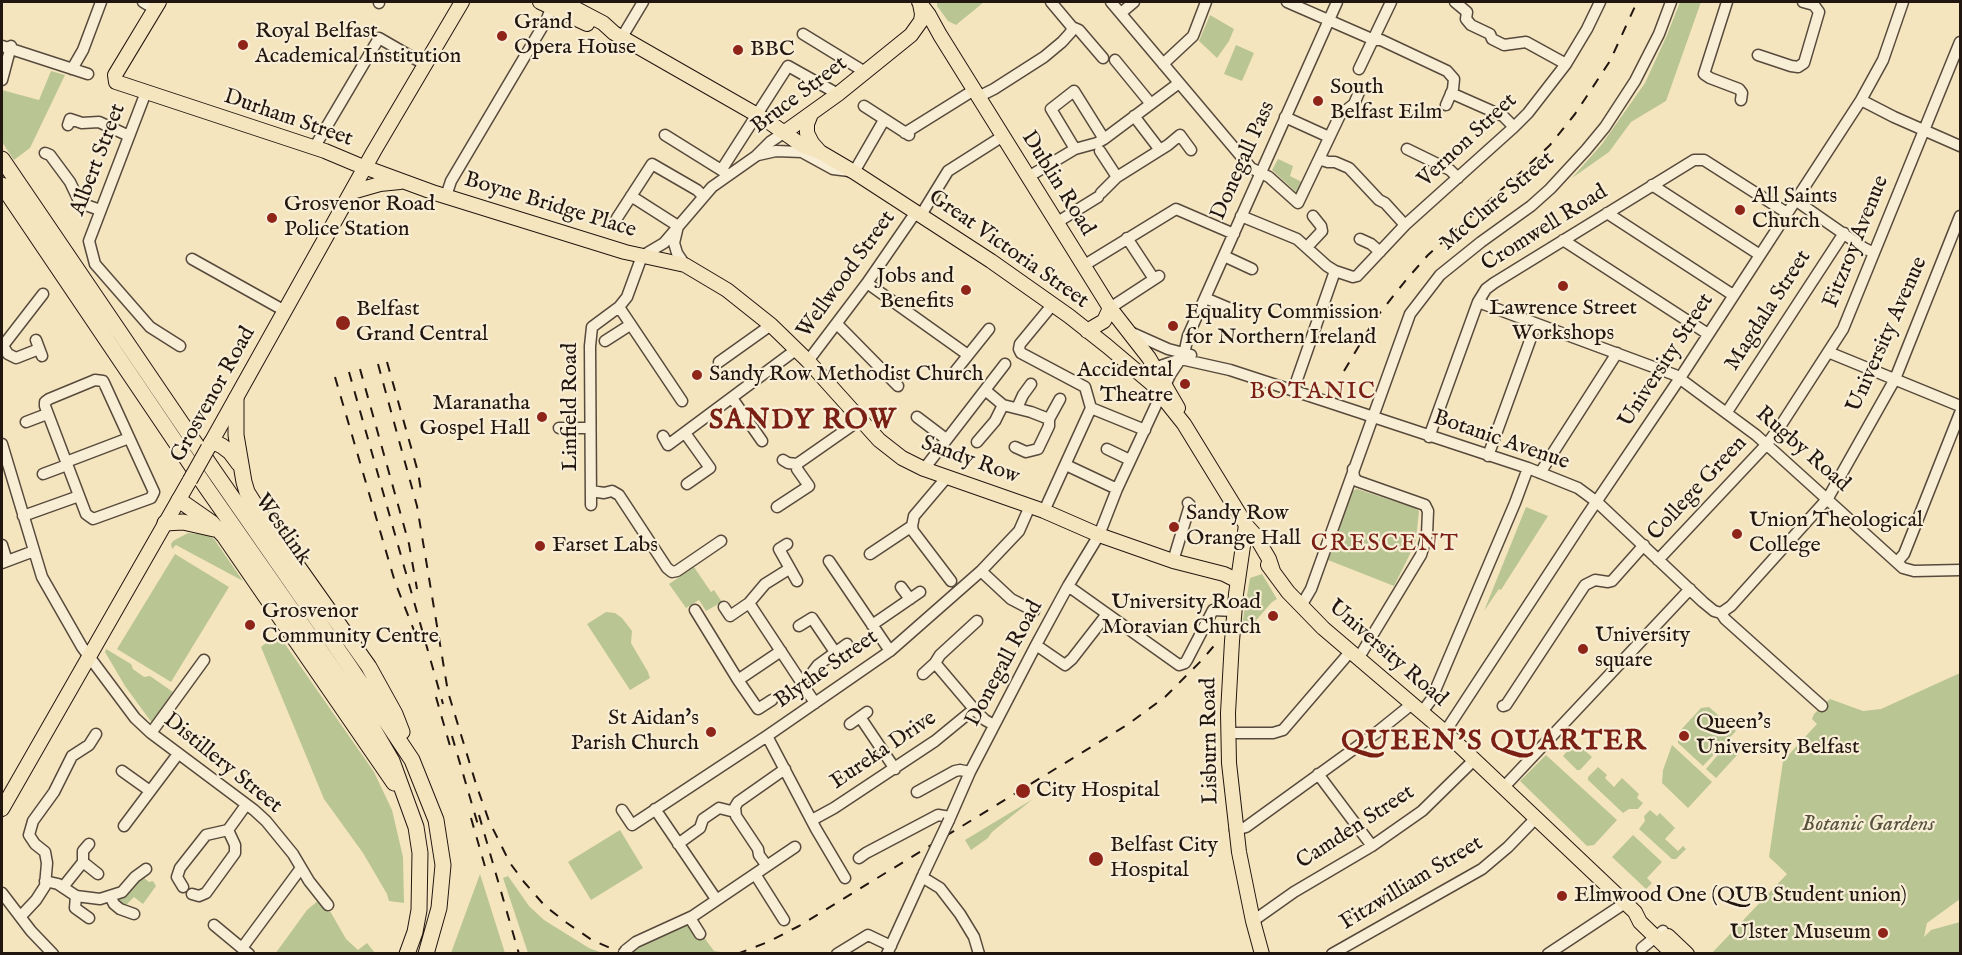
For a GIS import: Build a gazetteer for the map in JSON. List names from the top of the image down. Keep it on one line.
{"streets":{"highway":["Westlink"],"main road":["Bruce Street","Durham Street","Dublin Road","Boyne Bridge Place","Great Victoria Street","Grosvenor Road","Sandy Row","University Road","Lisburn Road"],"street":["Vernon Street","Albert Street","Donegall Pass","McClure Street","Cromwell Road","Fitzroy Avenue","Wellwood Street","Magdala Street","University Avenue","University Street","Linfield Road","Botanic Avenue","Rugby Road","College Green","Donegall Road","Blythe Street","Eureka Drive","Distillery Street","Camden Street","Fitzwilliam Street"]},"crossings":[["Bruce Street","Boyne Bridge Place"],["Bruce Street","Great Victoria Street"],["Bruce Street","Linfield Road"],["Bruce Street","Sandy Row"],["Durham Street","Albert Street"],["Durham Street","Boyne Bridge Place"],["Durham Street","Grosvenor Road"],["Donegall Pass","Great Victoria Street"],["Donegall Pass","Botanic Avenue"],["Donegall Pass","Donegall Road"],["Dublin Road","Great Victoria Street"],["Dublin Road","Wellwood Street"],["Dublin Road","Botanic Avenue"],["McClure Street","Botanic Avenue"],["McClure Street","University Road"],["Boyne Bridge Place","Linfield Road"],["Boyne Bridge Place","Sandy Row"],["Cromwell Road","University Street"],["Cromwell Road","Botanic Avenue"],["Cromwell Road","Rugby Road"],["Fitzroy Avenue","Rugby Road"],["Fitzroy Avenue","College Green"],["Great Victoria Street","Wellwood Street"],["Great Victoria Street","University Road"],["Great Victoria Street","Donegall Road"],["Wellwood Street","Sandy Row"],["Magdala Street","Rugby Road"],["University Avenue","Botanic Avenue"],["University Avenue","Rugby Road"],["University Street","Botanic Avenue"],["University Street","Rugby Road"],["University Street","University Road"],["Grosvenor Road","Distillery Street"],["Linfield Road","Sandy Row"],["Botanic Avenue","College Green"],["Rugby Road","College Green"],["Sandy Row","Donegall Road"],["Sandy Row","Blythe Street"],["Sandy Row","Lisburn Road"],["University Road","Lisburn Road"],["University Road","Camden Street"],["University Road","Fitzwilliam Street"],["Lisburn Road","Camden Street"]],"districts":["BOTANIC","SANDY ROW","CRESCENT","QUEEN'S QUARTER"],"parks":["Botanic Gardens"],"places":["Grand Opera House","Royal Belfast Academical Institution","BBC","South Belfast Eilm","All Saints Church","Grosvenor Road Police Station","Lawrence Street Workshops","Jobs and Benefits","Belfast Grand Central","Equality Commission for Northern Ireland","Sandy Row Methodist Church","Accidental Theatre","Maranatha Gospel Hall","Sandy Row Orange Hall","Union Theological College","Farset Labs","University Road Moravian Church","Grosvenor Community Centre","University square","St Aidan's Parish Church","Queen's University Belfast","City Hospital","Belfast City Hospital","Elmwood One (QUB Student union)","Ulster Museum"]}
